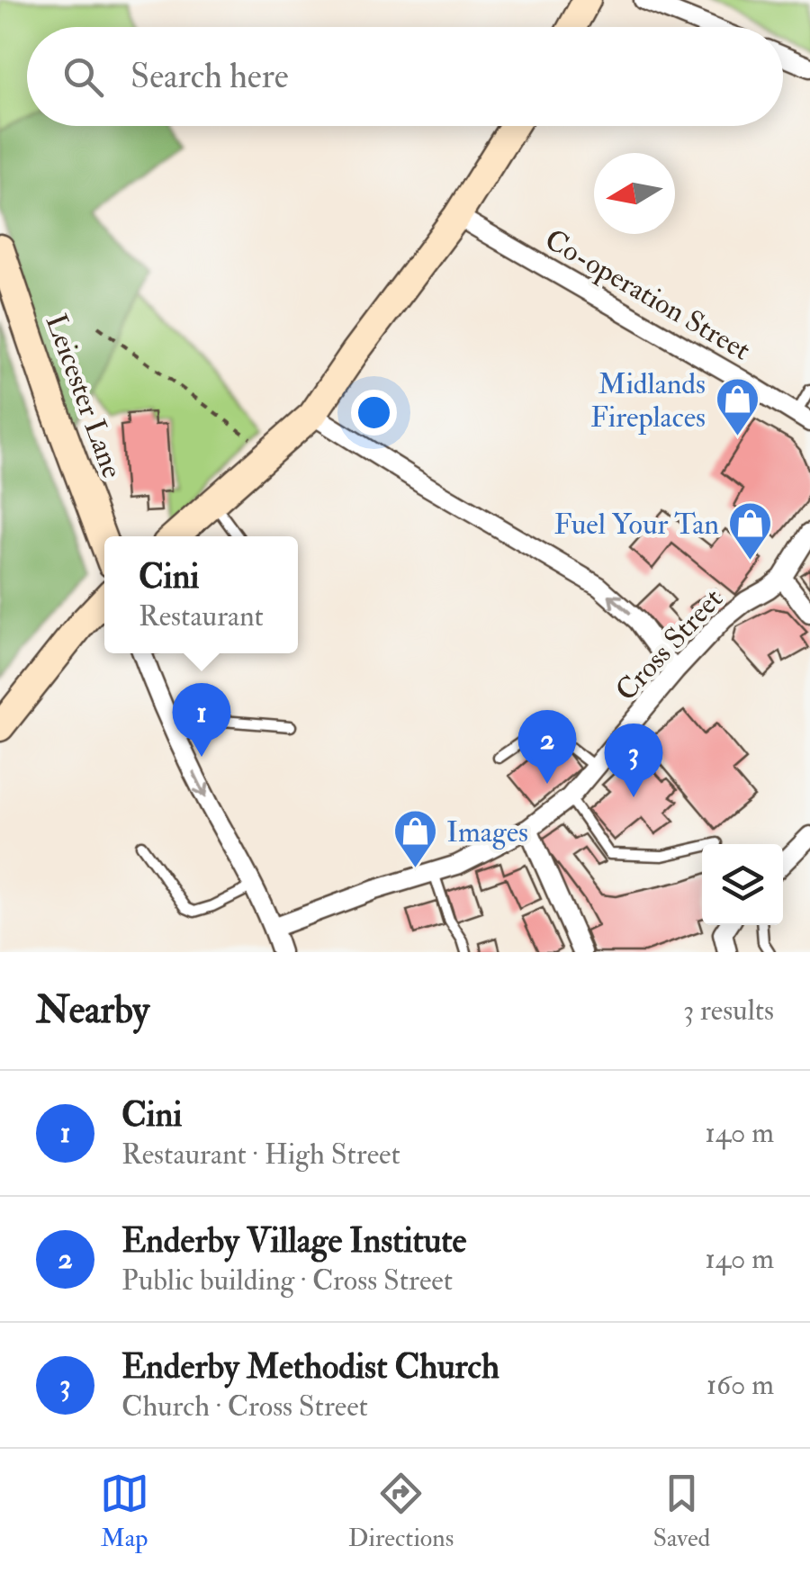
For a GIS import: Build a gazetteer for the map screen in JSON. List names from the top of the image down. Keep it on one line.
{"streets":{"main road":["Leicester Lane"],"street":["Co-operation Street","Cross Street"]},"places":{"shop":["Midlands Fireplaces","Fuel Your Tan","Images"]},"north":"left","page":{"search":"Search here","popup":["Cini","Restaurant"],"pins":["1","2","3"],"heading":["Nearby","3 results"],"list":[{"mark":"1","name":"Cini","note":"Restaurant · High Street","value":"140 m"},{"mark":"2","name":"Enderby Village Institute","note":"Public building · Cross Street","value":"140 m"},{"mark":"3","name":"Enderby Methodist Church","note":"Church · Cross Street","value":"160 m"}],"nav":["Map","Directions","Saved"]}}
